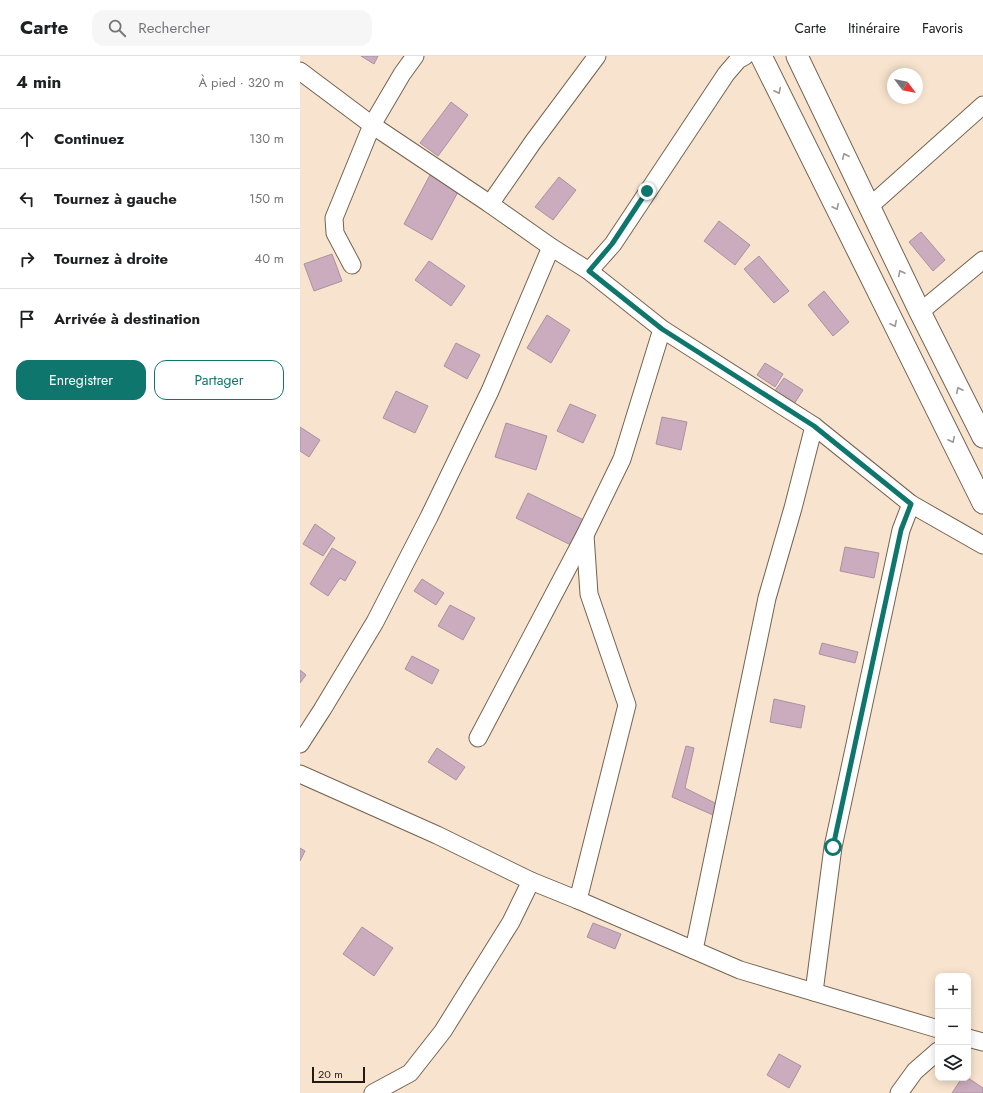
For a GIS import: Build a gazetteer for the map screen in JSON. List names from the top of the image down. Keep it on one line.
{"scale_bar":"20 m","north":"bottom right","page":{"header":"Carte","search":"Rechercher","nav":["Carte","Itinéraire","Favoris"],"heading":["4 min","À pied · 320 m"],"list":[["Continuez","130 m"],["Tournez à gauche","150 m"],["Tournez à droite","40 m"],"Arrivée à destination"],"buttons":["Enregistrer","Partager"],"map_buttons":["+","−"],"scale":"20 m"}}
